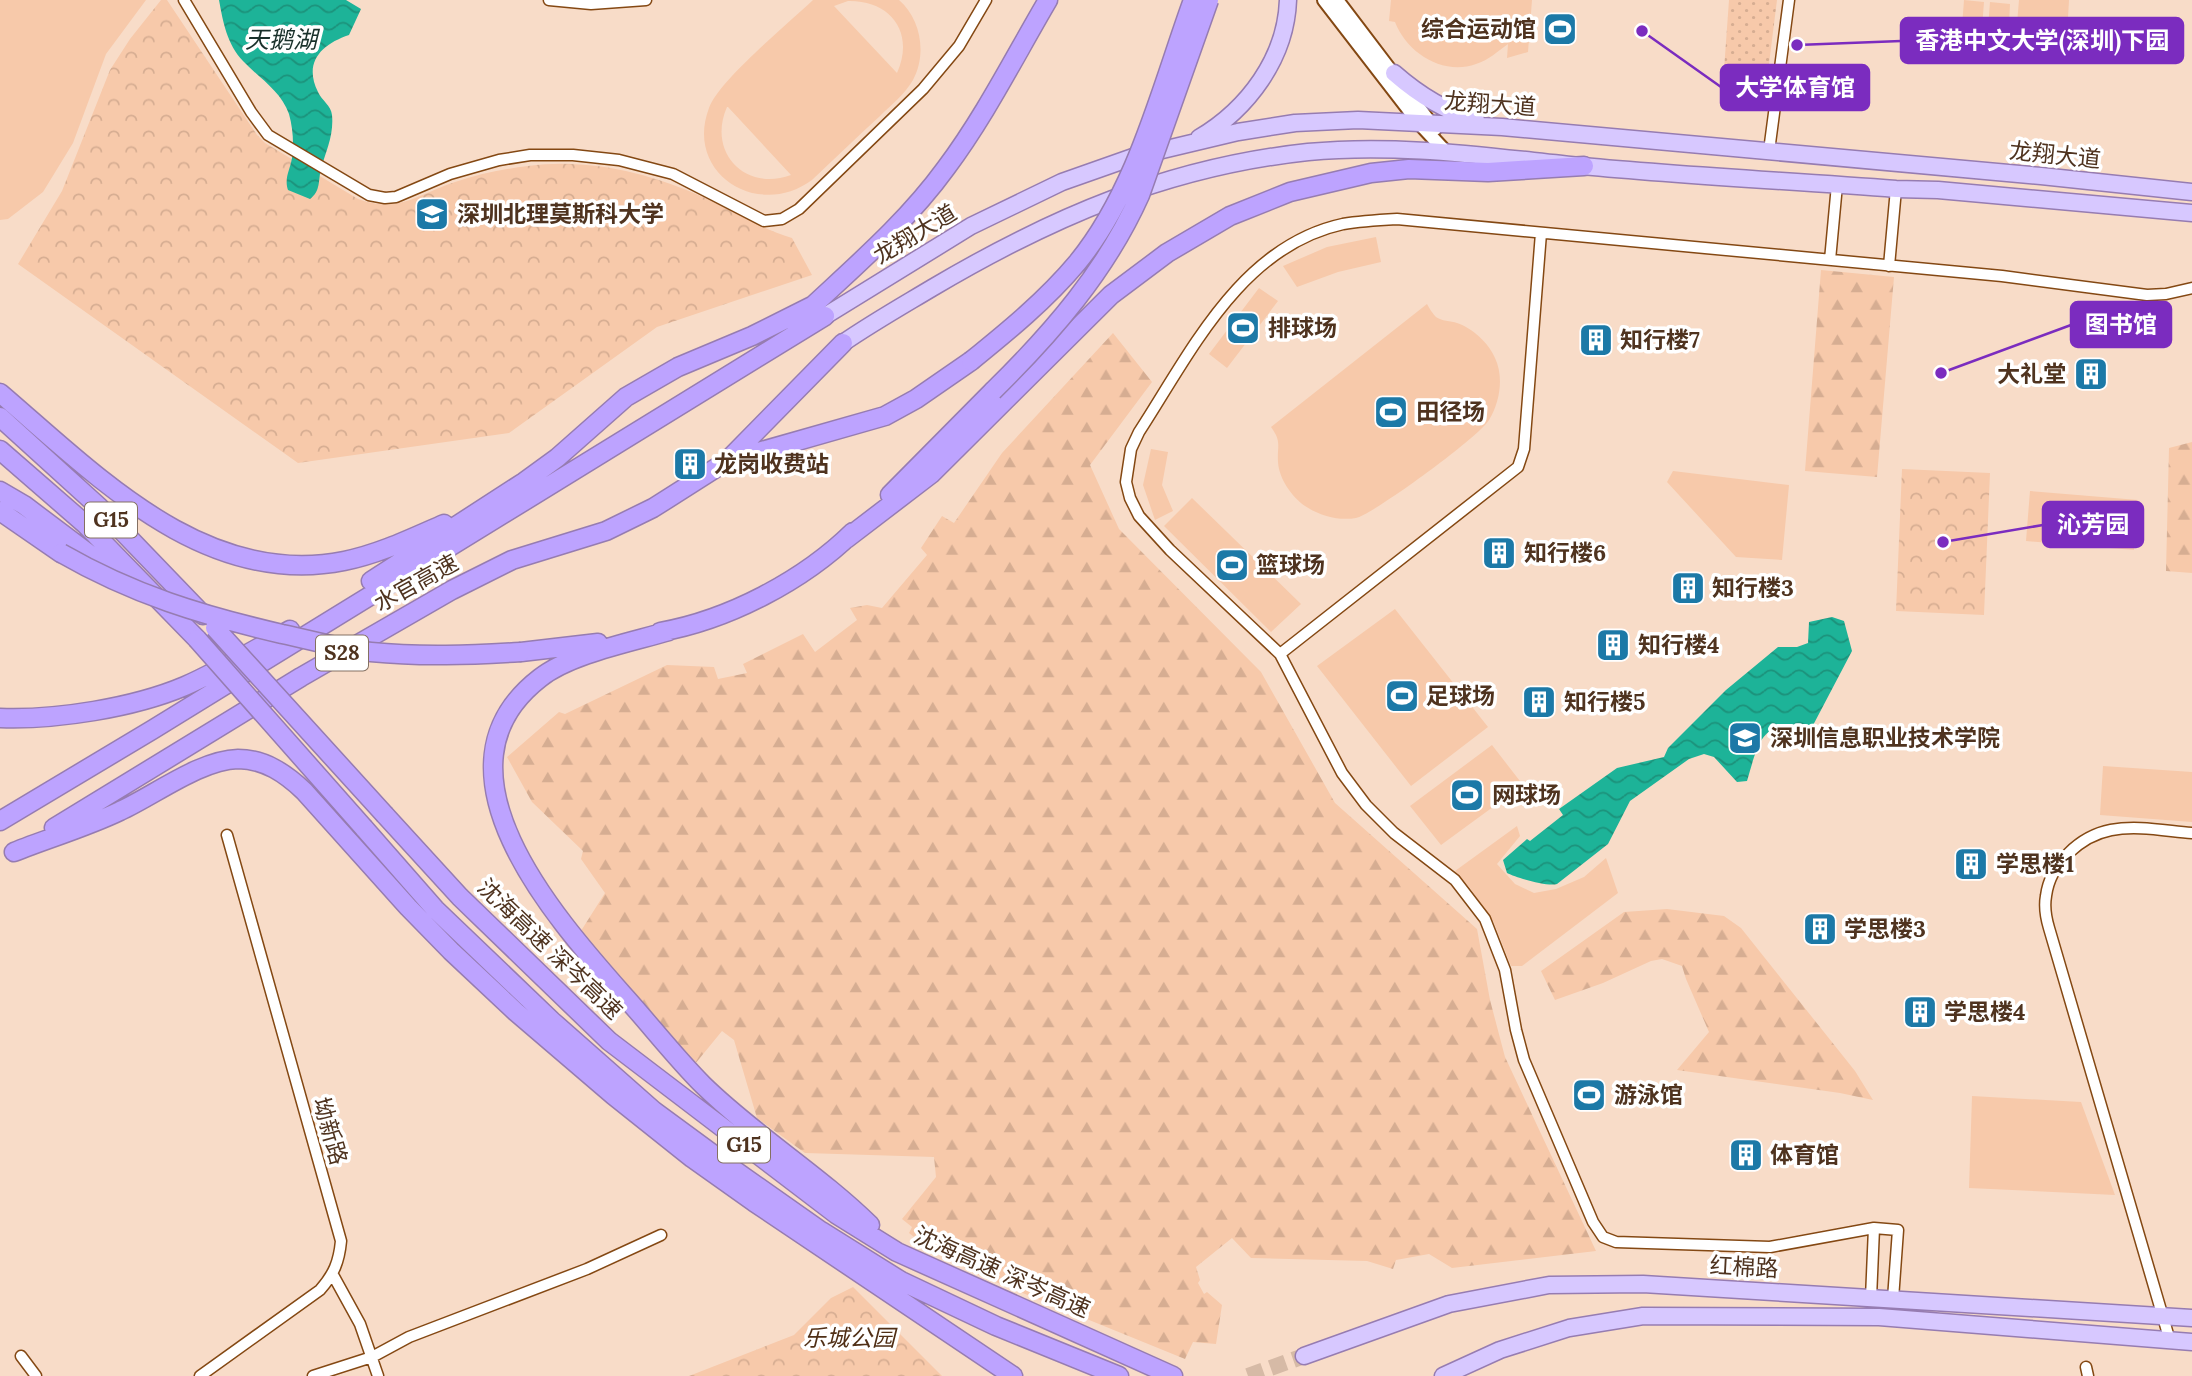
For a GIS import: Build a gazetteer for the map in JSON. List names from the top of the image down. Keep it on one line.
{"streets":{"highway":["G15","水官高速","S28","沈海高速 深岑高速"],"main road":["龙翔大道","红棉路"],"street":["坳新路"]},"crossings":[["龙翔大道","水官高速"]],"water":["天鹅湖"],"parks":["乐城公园"],"places":{"sports":["综合运动馆","排球场","田径场","篮球场","足球场","网球场","游泳馆"],"other":["大学体育馆","香港中文大学(深圳)下园","图书馆","沁芳园"],"school or university":["深圳北理莫斯科大学","深圳信息职业技术学院"],"building":["知行楼7","大礼堂","龙岗收费站","知行楼6","知行楼3","知行楼4","知行楼5","学思楼1","学思楼3","学思楼4","体育馆"]}}
